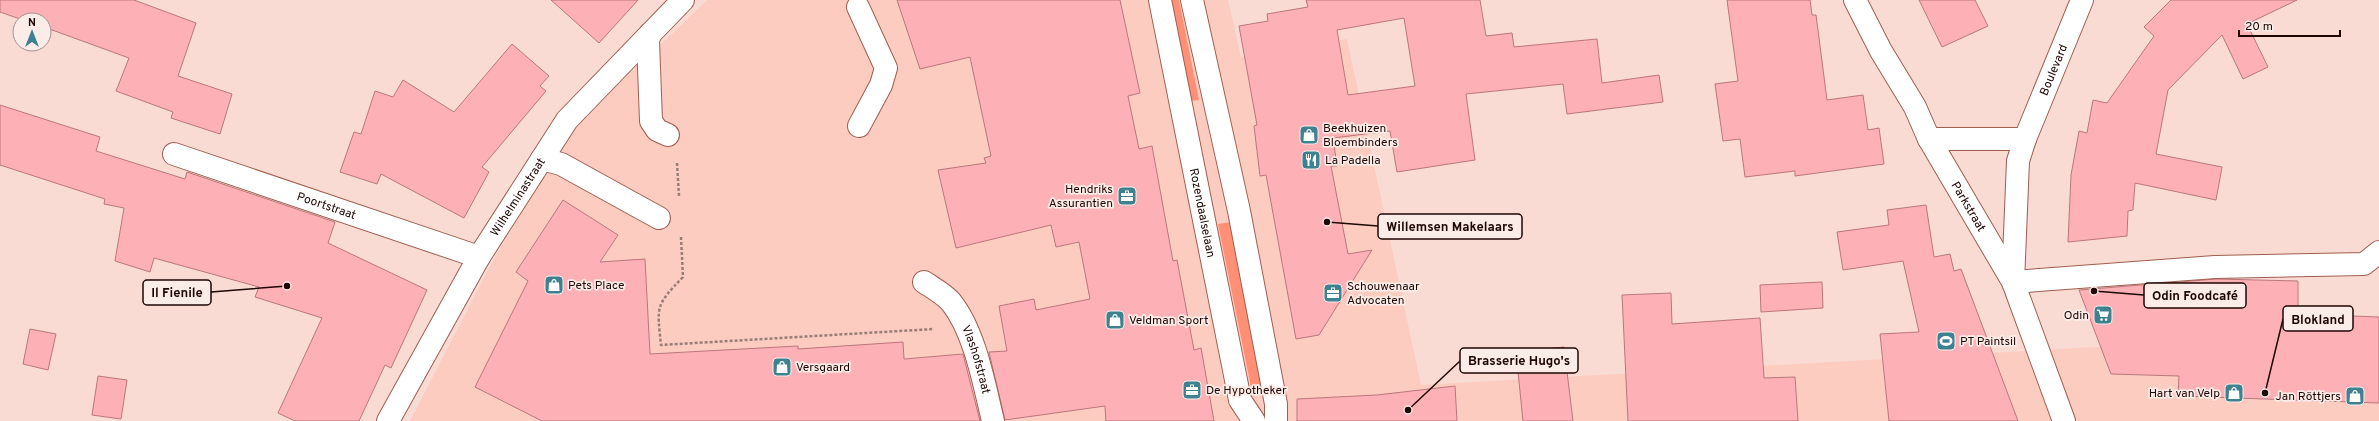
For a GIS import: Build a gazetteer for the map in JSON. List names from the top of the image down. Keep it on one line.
{"streets":{"street":["Boulevard","Wilhelminastraat","Poortstraat","Parkstraat","Rozendaalselaan","Vlashofstraat"]},"crossings":[["Boulevard","Parkstraat"],["Wilhelminastraat","Poortstraat"]],"places":{"shop":["Beekhuizen Bloembinders","Pets Place","Veldman Sport","Versgaard","Hart van Velp","Jan Röttjers"],"restaurant":["La Padella"],"office":["Hendriks Assurantien","Schouwenaar Advocaten","De Hypotheker"],"other":["Willemsen Makelaars","Il Fienile","Odin Foodcafé","Blokland","Brasserie Hugo's"],"supermarket":["Odin"],"sports":["PT Paintsil"]},"scale_bar":"20 m","north":"top"}
